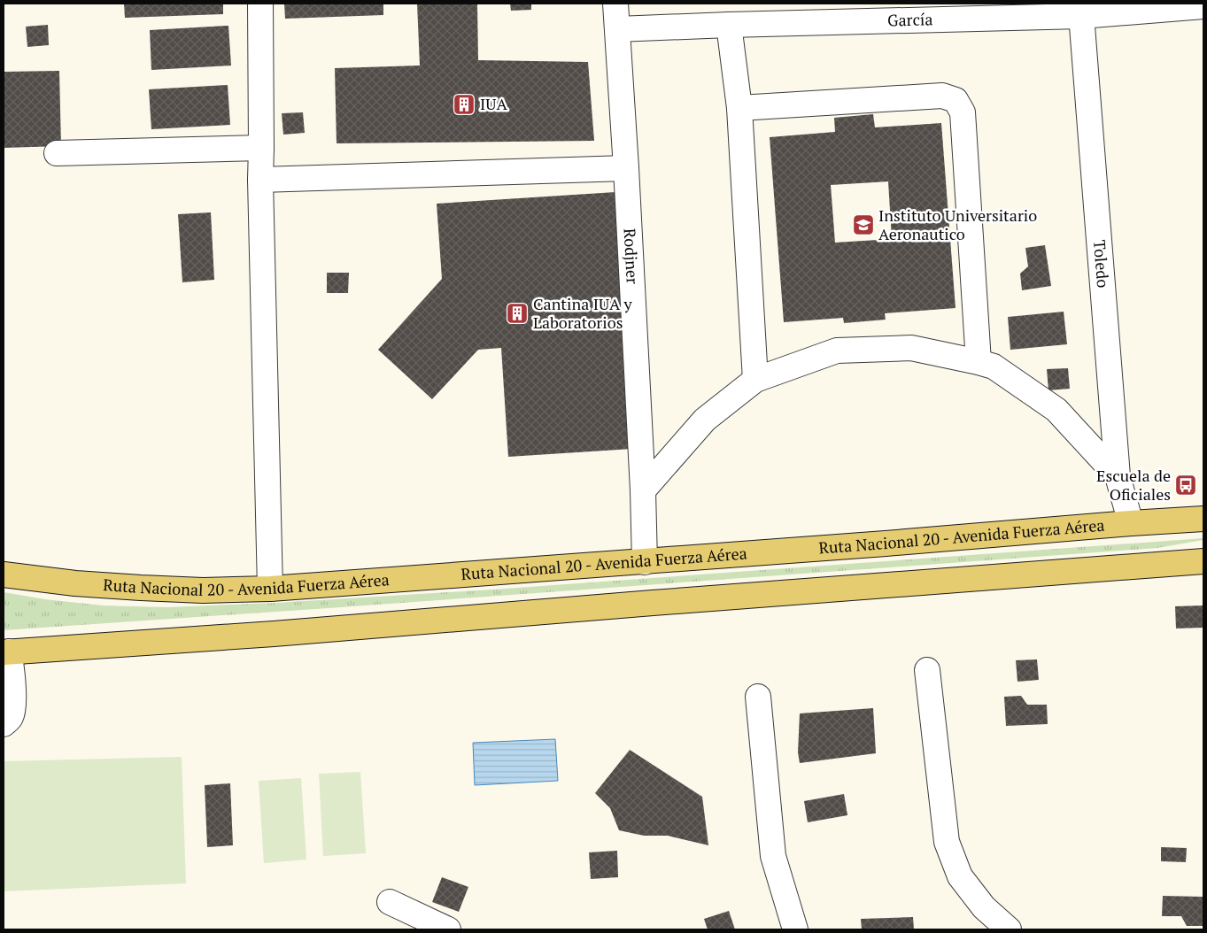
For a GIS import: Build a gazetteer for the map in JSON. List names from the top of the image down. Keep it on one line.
{"streets":{"main road":["Ruta Nacional 20 - Avenida Fuerza Aérea"],"street":["García","Rodjner","Toledo"]},"crossings":[["García","Rodjner"],["García","Toledo"],["Rodjner","Ruta Nacional 20 - Avenida Fuerza Aérea"],["Toledo","Ruta Nacional 20 - Avenida Fuerza Aérea"]],"places":{"building":["IUA","Cantina IUA y Laboratorios"],"school or university":["Instituto Universitario Aeronautico"],"bus stop":["Escuela de Oficiales"]}}
